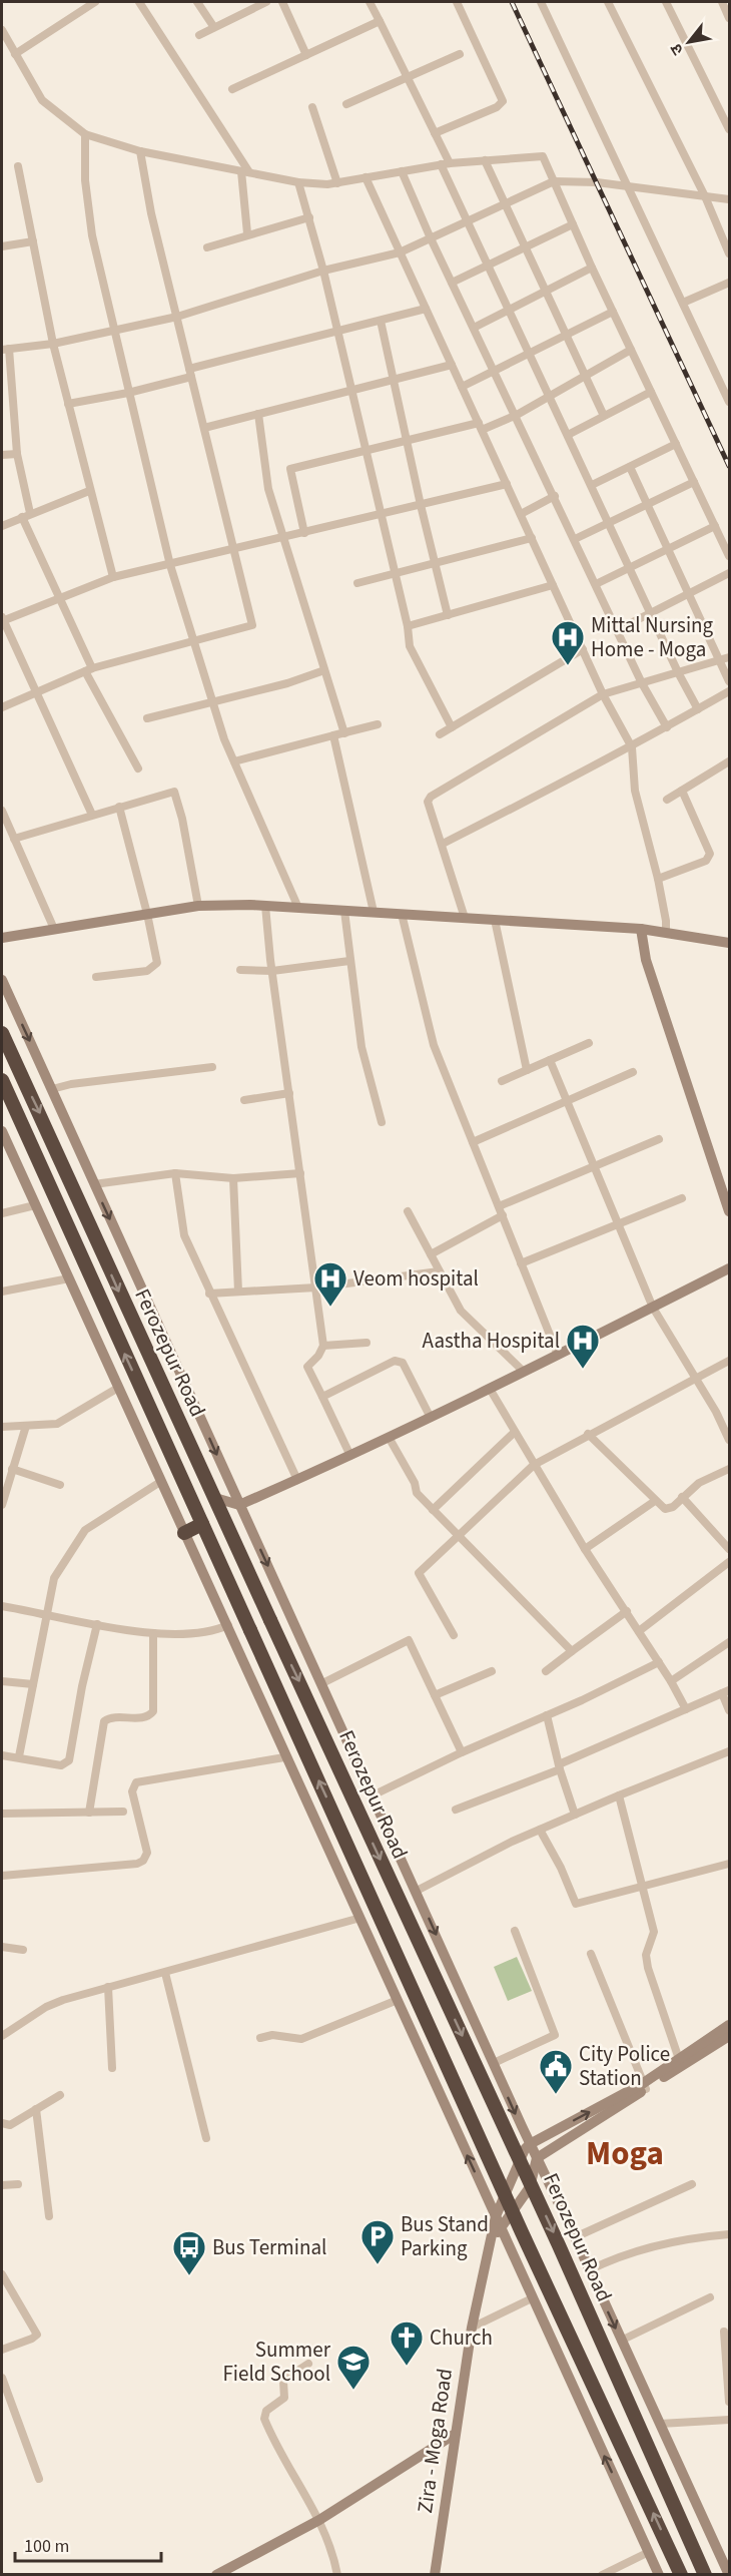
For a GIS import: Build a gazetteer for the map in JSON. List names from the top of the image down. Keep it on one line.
{"streets":{"highway":["Ferozepur Road"],"street":["Zira - Moga Road"]},"districts":["Moga"],"places":{"hospital":["Mittal Nursing Home - Moga","Veom hospital","Aastha Hospital"],"public building":["City Police Station"],"parking":["Bus Stand Parking"],"bus stop":["Bus Terminal"],"church":["Church"],"school or university":["Summer Field School"]},"scale_bar":"100 m","north":"bottom left"}
